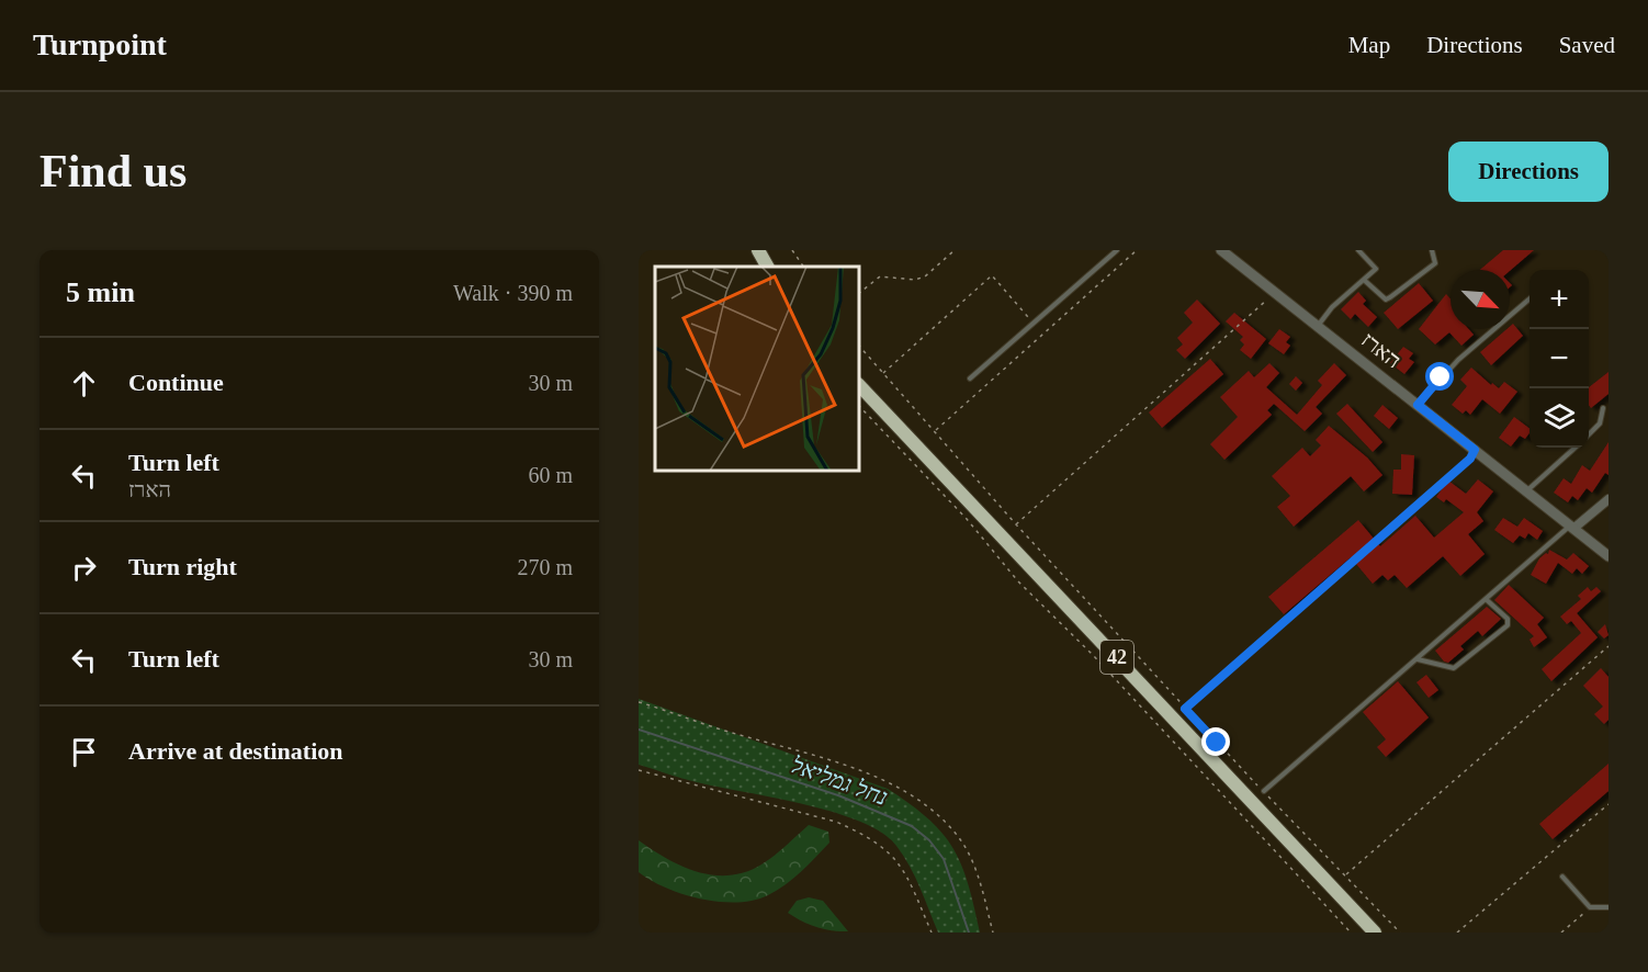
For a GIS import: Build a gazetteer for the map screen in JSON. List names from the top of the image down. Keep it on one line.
{"streets":{"highway":["42"],"street":["הארז"]},"water":["נחל גמליאל"],"north":"bottom right","page":{"header":"Turnpoint","nav":["Map","Directions","Saved"],"buttons":"Directions","title":"Find us","heading":["5 min","Walk · 390 m"],"map_buttons":["+","−"],"list":[["Continue","30 m"],["Turn left","הארז","60 m"],["Turn right","270 m"],["Turn left","30 m"],"Arrive at destination"]}}
